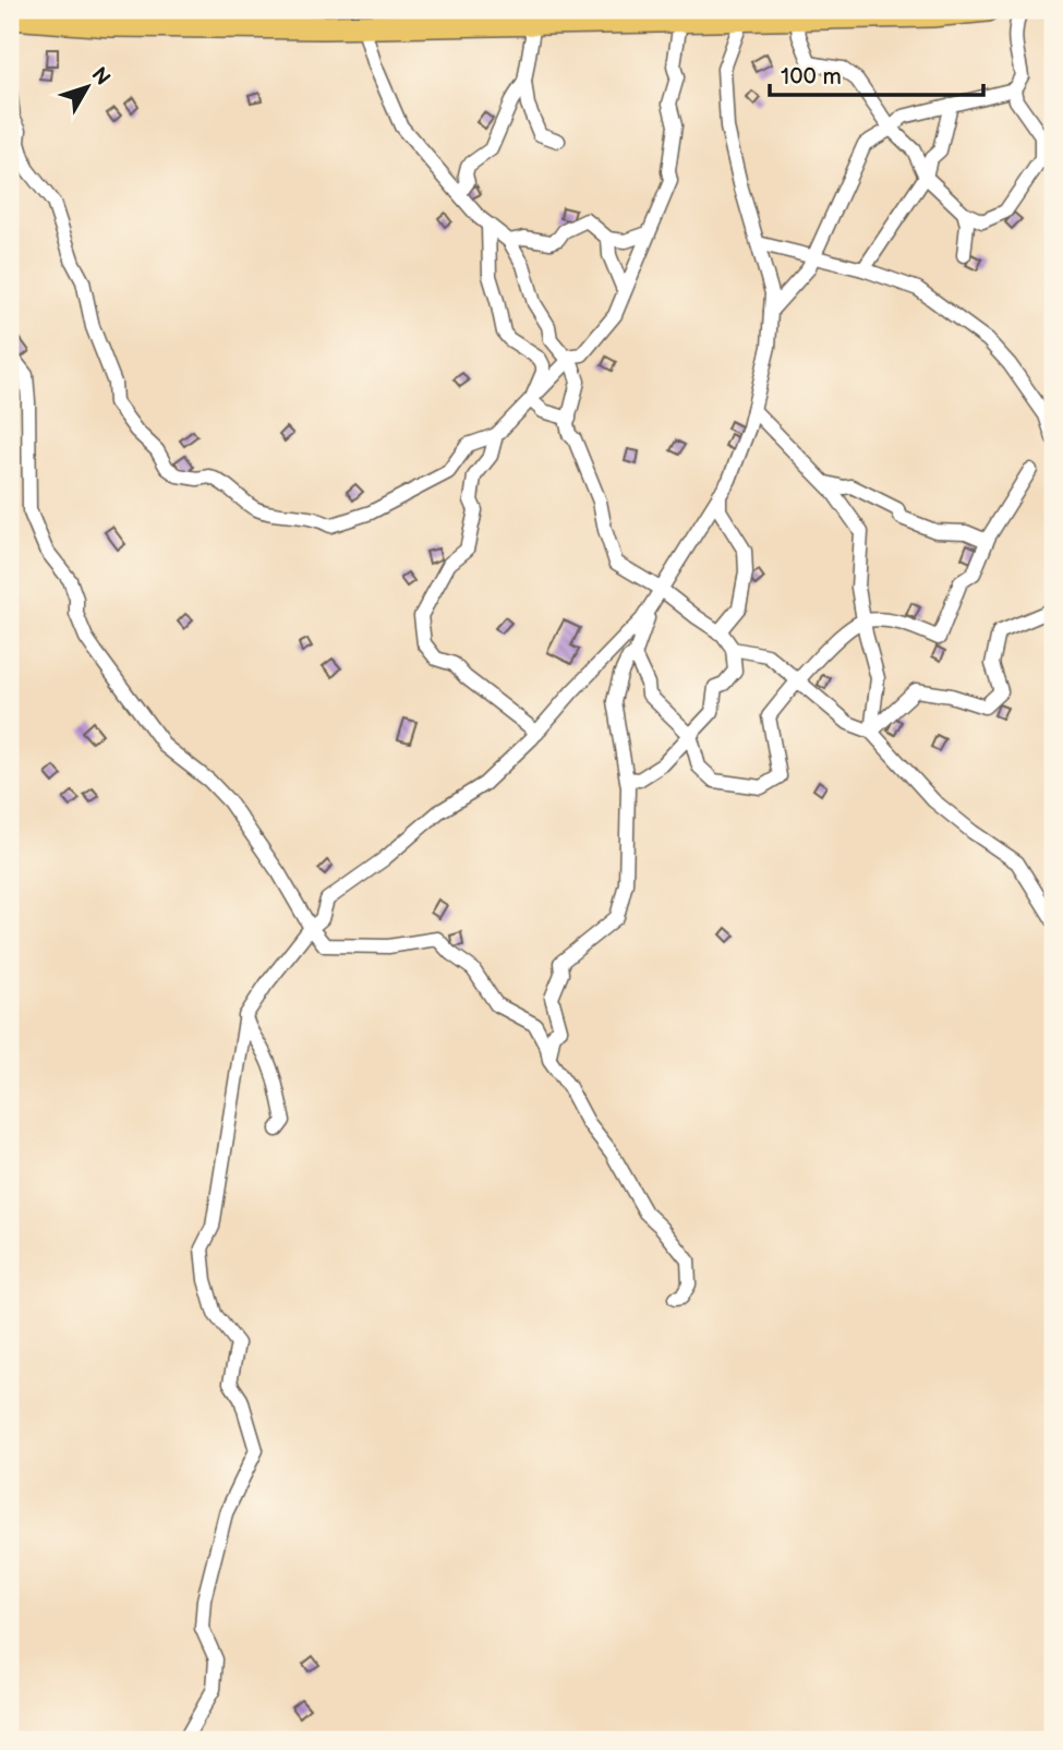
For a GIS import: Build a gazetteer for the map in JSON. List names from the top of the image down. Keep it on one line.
{"scale_bar":"100 m","north":"top right"}
